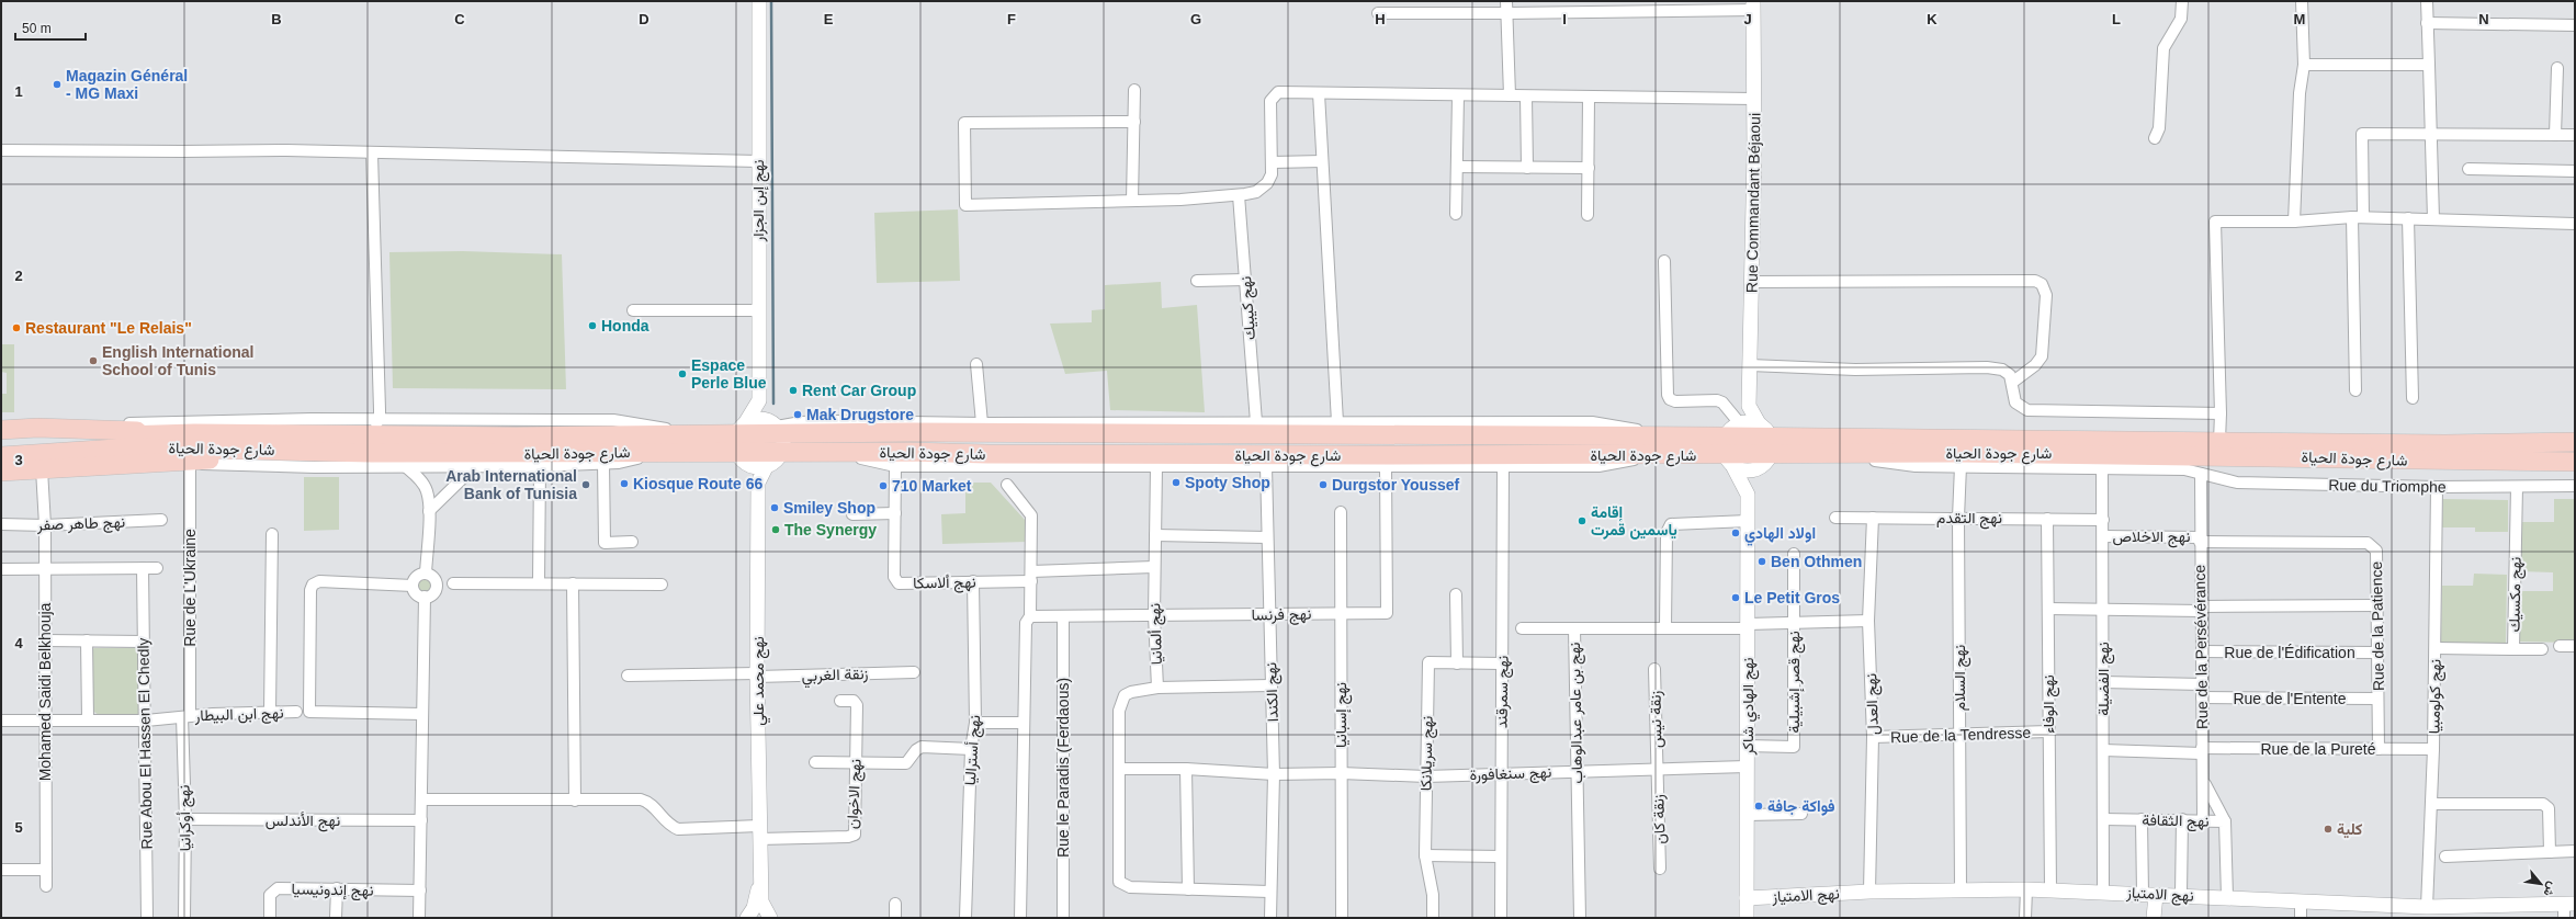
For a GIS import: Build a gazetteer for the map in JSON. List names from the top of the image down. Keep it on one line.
{"streets":{"highway":["شارع جودة الحياة"],"street":["نهج إبن الجزار","Rue Commandant Béjaoui","نهج كيبيك","Rue du Triomphe","نهج التقدم","نهج طاهر صفر","نهج الاخلاص","نهج ألاسكا","Rue de L'Ukraine","نهج مكسيك","نهج فرنسا","Rue de la Patience","نهج ألمانيا","Rue de la Persévérance","Rue de l'Édification","زنقة الغربي","نهج السلام","نهج الفضيلة","نهج محمد علي","نهج قصر إشبيلية","Mohamed Saidi Belkhouja","نهج الكندا","نهج سمرقند","نهج كولومبيا","Rue de l'Entente","نهج العدل","نهج الوفاء","نهج الهادي شاكر","نهج بن عامر عبدالوهاب","نهج ابن البيطار","نهج إسبانيا","زنقة نيس","Rue de la Tendresse","Rue Abou El Hassen El Chedly","Rue de la Pureté","نهج أستراليا","نهج سريلانكا","Rue le Paradis (Ferdaous)","نهج سنغافورة","نهج الاخوان","نهج أوكرانيا","زنقة كان","نهج الأندلس","نهج الثقافة","نهج إندونيسيا","نهج الامتياز"]},"crossings":[["شارع جودة الحياة","Rue du Triomphe"],["Rue du Triomphe","نهج مكسيك"],["Rue du Triomphe","Rue de la Persévérance"],["Rue du Triomphe","نهج السلام"],["Rue du Triomphe","نهج الفضيلة"],["Rue du Triomphe","نهج كولومبيا"],["نهج التقدم","نهج السلام"],["نهج التقدم","نهج الفضيلة"],["نهج التقدم","نهج العدل"],["نهج التقدم","نهج الوفاء"],["نهج طاهر صفر","Mohamed Saidi Belkhouja"],["نهج الاخلاص","Rue de la Patience"],["نهج الاخلاص","Rue de la Persévérance"],["نهج الاخلاص","نهج الفضيلة"],["نهج ألاسكا","نهج ألمانيا"],["نهج ألاسكا","نهج أستراليا"],["Rue de L'Ukraine","نهج ابن البيطار"],["Rue de L'Ukraine","نهج أوكرانيا"],["نهج مكسيك","نهج كولومبيا"],["نهج فرنسا","نهج ألمانيا"],["نهج فرنسا","نهج الكندا"],["نهج فرنسا","نهج إسبانيا"],["نهج فرنسا","Rue le Paradis (Ferdaous)"],["Rue de la Patience","Rue de la Persévérance"],["Rue de la Patience","Rue de l'Édification"],["Rue de la Patience","Rue de l'Entente"],["Rue de la Patience","Rue de la Pureté"],["نهج ألمانيا","نهج الكندا"],["Rue de la Persévérance","Rue de l'Édification"],["Rue de la Persévérance","Rue de l'Entente"],["Rue de la Persévérance","Rue de la Pureté"],["Rue de la Persévérance","نهج الثقافة"],["زنقة الغربي","نهج محمد علي"],["نهج السلام","Rue de la Tendresse"],["نهج السلام","نهج الامتياز"],["نهج الفضيلة","Rue de la Pureté"],["نهج الفضيلة","نهج الثقافة"],["نهج الفضيلة","نهج الامتياز"],["نهج محمد علي","نهج الاخوان"],["نهج قصر إشبيلية","نهج الهادي شاكر"],["نهج قصر إشبيلية","نهج بن عامر عبدالوهاب"],["Mohamed Saidi Belkhouja","نهج ابن البيطار"],["نهج الكندا","نهج سنغافورة"],["نهج سمرقند","نهج سريلانكا"],["نهج سمرقند","نهج سنغافورة"],["نهج كولومبيا","Rue de la Pureté"],["نهج كولومبيا","نهج الامتياز"],["نهج العدل","نهج بن عامر عبدالوهاب"],["نهج العدل","Rue de la Tendresse"],["نهج العدل","نهج الامتياز"],["نهج الوفاء","Rue de la Tendresse"],["نهج الوفاء","نهج الامتياز"],["نهج الهادي شاكر","نهج بن عامر عبدالوهاب"],["نهج الهادي شاكر","نهج سنغافورة"],["نهج الهادي شاكر","نهج الامتياز"],["نهج بن عامر عبدالوهاب","نهج سنغافورة"],["نهج ابن البيطار","Rue Abou El Hassen El Chedly"],["نهج ابن البيطار","نهج أوكرانيا"],["نهج إسبانيا","نهج سنغافورة"],["زنقة نيس","نهج سنغافورة"],["زنقة نيس","زنقة كان"],["نهج سريلانكا","نهج سنغافورة"],["نهج سنغافورة","زنقة كان"],["نهج أوكرانيا","نهج الأندلس"],["نهج الثقافة","نهج الامتياز"]],"places":["Magazin Général - MG Maxi","Honda","Restaurant \"Le Relais\"","English International School of Tunis","Espace Perle Blue","Rent Car Group","Mak Drugstore","Spoty Shop","Kiosque Route 66","Arab International Bank of Tunisia","Durgstor Youssef","710 Market","Smiley Shop","إقامة ياسمين قمرت","The Synergy","اولاد الهادي","Ben Othmen","Le Petit Gros","فواكة جافة","كلية"],"scale_bar":"50 m","north":"bottom right","grid":{"columns":["B","C","D","E","F","G","H","I","J","K","L","M","N"],"rows":["1","2","3","4","5"]}}
